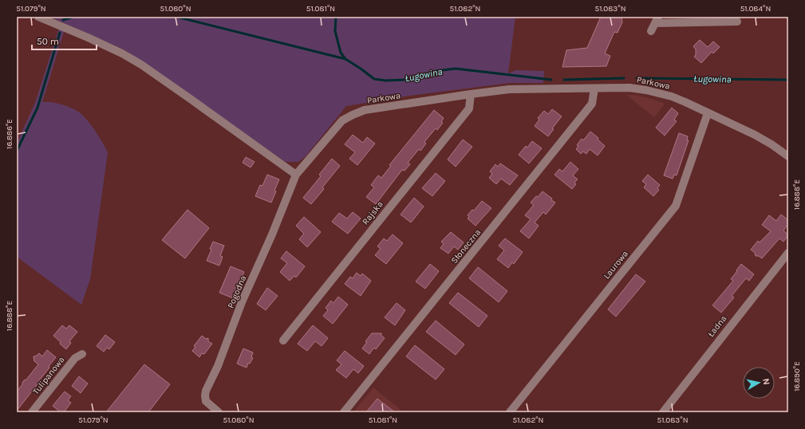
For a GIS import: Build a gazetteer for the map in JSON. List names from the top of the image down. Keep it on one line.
{"streets":{"street":["Parkowa","Rajska","Słoneczna","Laurowa","Pogodna","Ładna","Tulipanowa"]},"crossings":[["Parkowa","Rajska"],["Parkowa","Słoneczna"],["Parkowa","Laurowa"],["Parkowa","Pogodna"]],"water":["Ługowina"],"scale_bar":"50 m","north":"right","coordinates":["51.079°N","51.080°N","51.081°N","51.082°N","51.083°N","51.084°N","16.886°E","16.888°E","16.890°E"]}
